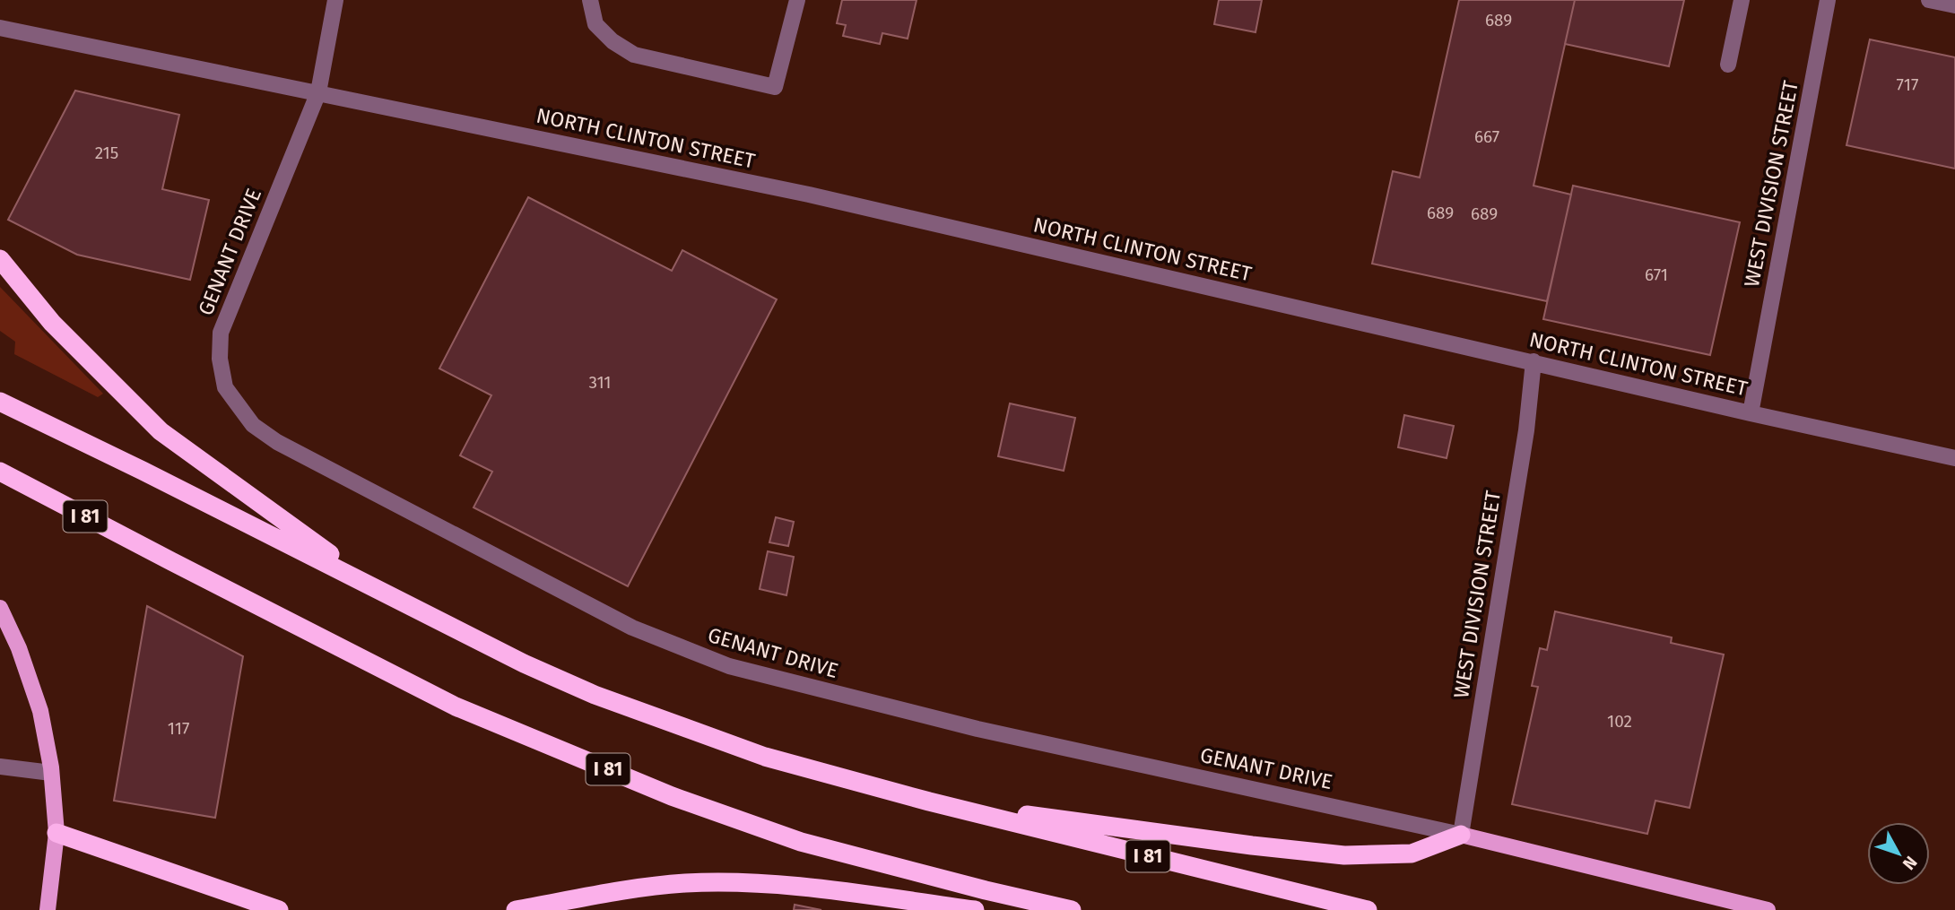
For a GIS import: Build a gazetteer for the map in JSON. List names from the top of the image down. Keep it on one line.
{"streets":{"highway":["I 81"],"main road":["GENANT DRIVE"],"street":["NORTH CLINTON STREET","WEST DIVISION STREET"]},"crossings":[["NORTH CLINTON STREET","WEST DIVISION STREET"],["NORTH CLINTON STREET","GENANT DRIVE"],["WEST DIVISION STREET","GENANT DRIVE"]],"house_numbers":["689","717","667","215","689","689","671","311","102","117"],"north":"bottom right"}
